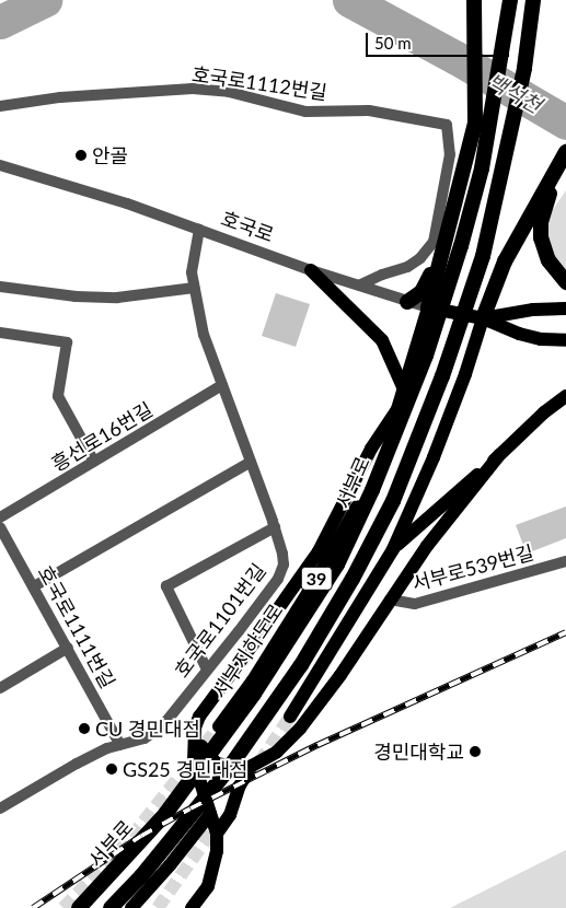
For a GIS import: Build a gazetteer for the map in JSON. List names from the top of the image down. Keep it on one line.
{"streets":{"highway":["서부로"],"main road":["호국로","39","서부지하도로"],"street":["호국로1112번길","흥선로16번길","서부로539번길","호국로1101번길","호국로1111번길"]},"crossings":[["호국로1112번길","호국로"],["호국로","39"],["호국로","호국로1101번길"],["흥선로16번길","호국로1101번길"],["39","서부지하도로"],["호국로1101번길","호국로1111번길"]],"water":["백석천"],"places":["안골","CU 경민대점","경민대학교","GS25 경민대점"],"scale_bar":"50 m"}
